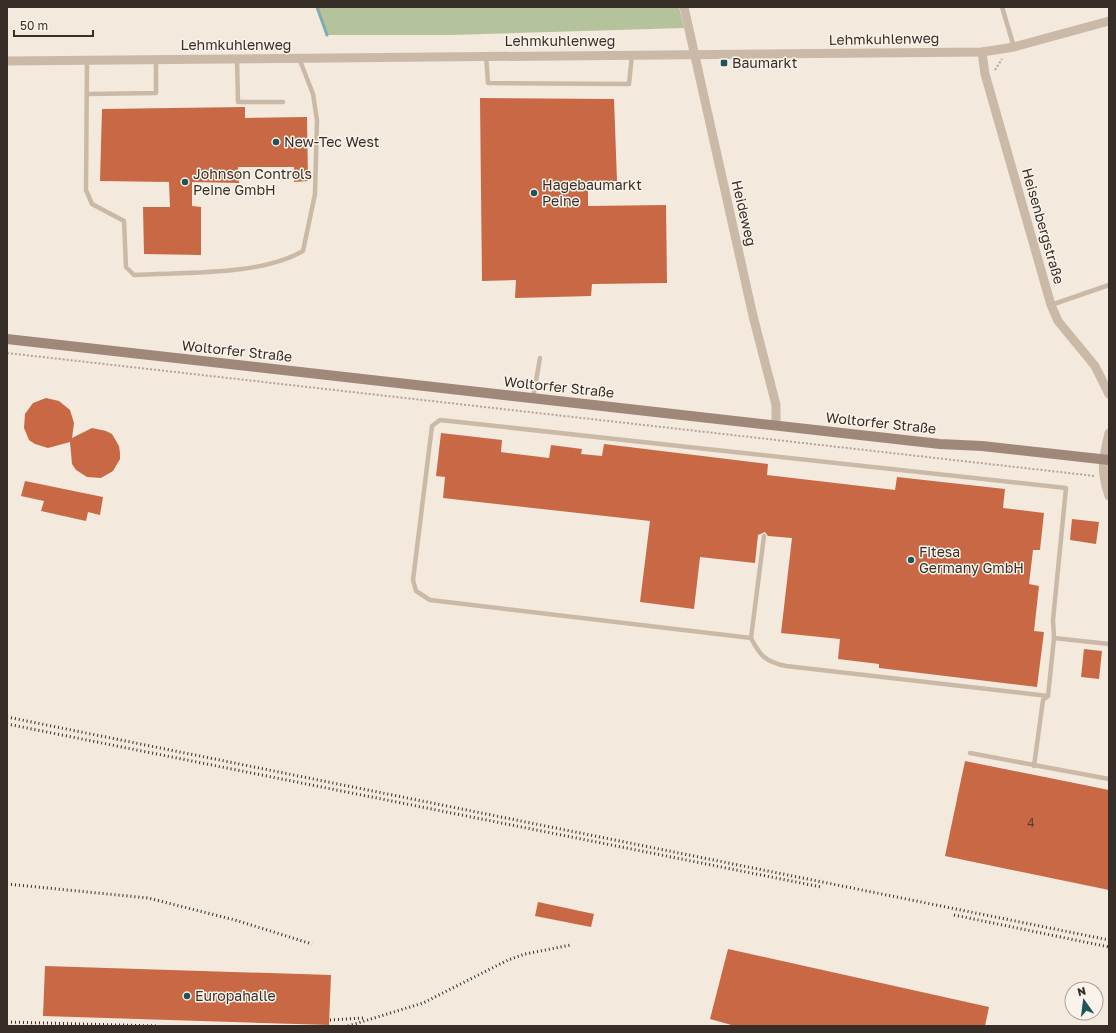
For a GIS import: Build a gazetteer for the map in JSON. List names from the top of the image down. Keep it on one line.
{"streets":{"main road":["Woltorfer Straße"],"street":["Lehmkuhlenweg","Heideweg","Heisenbergstraße"]},"crossings":[["Lehmkuhlenweg","Heideweg"],["Lehmkuhlenweg","Heisenbergstraße"],["Heideweg","Woltorfer Straße"]],"places":{"transit":["Baumarkt"],"other":["New-Tec West","Johnson Controls Peine GmbH","Hagebaumarkt Peine","Fitesa Germany GmbH","Europahalle"]},"house_numbers":["4"],"scale_bar":"50 m","north":"top"}
